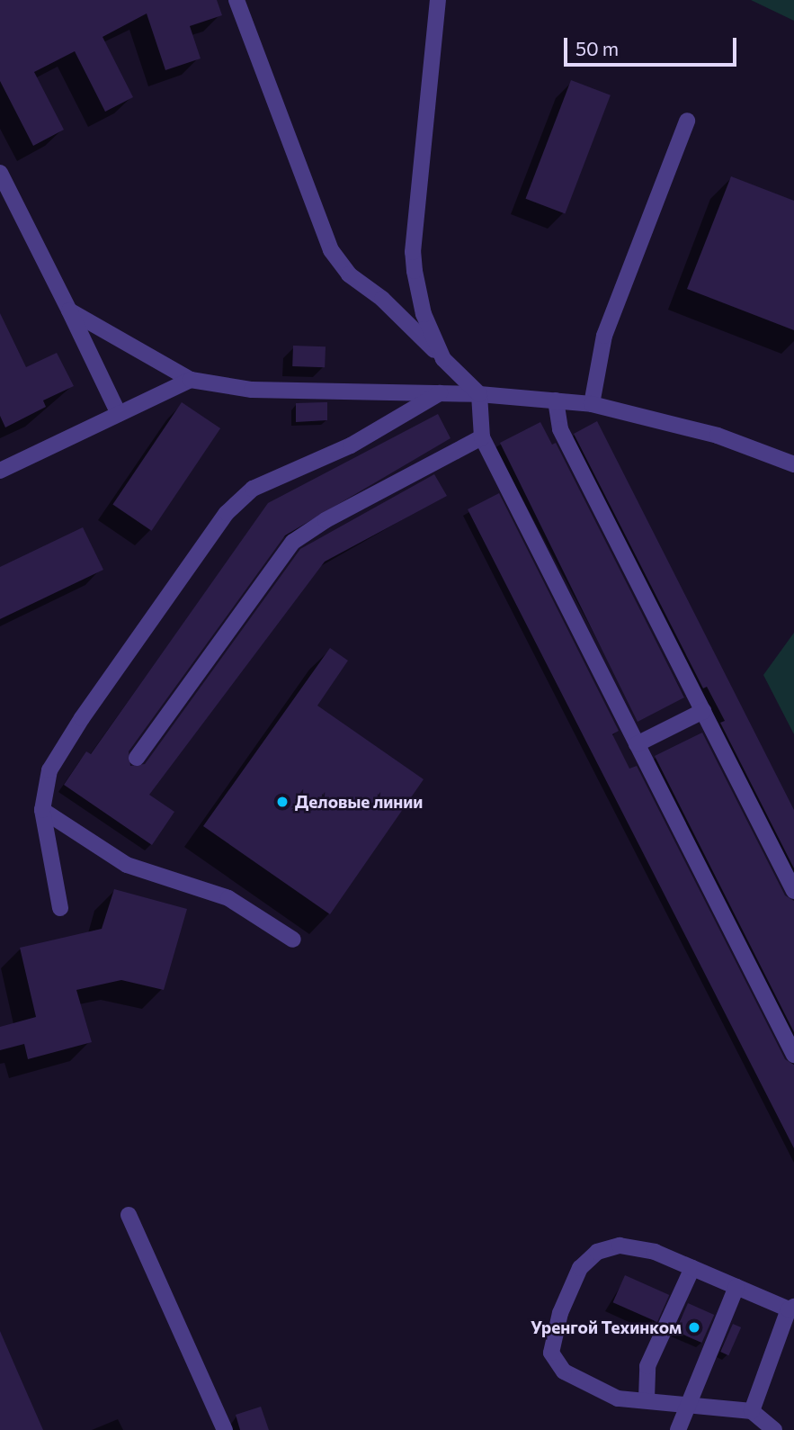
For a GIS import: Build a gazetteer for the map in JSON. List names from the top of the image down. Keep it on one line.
{"places":["Деловые линии","Уренгой Техинком"],"scale_bar":"50 m"}
